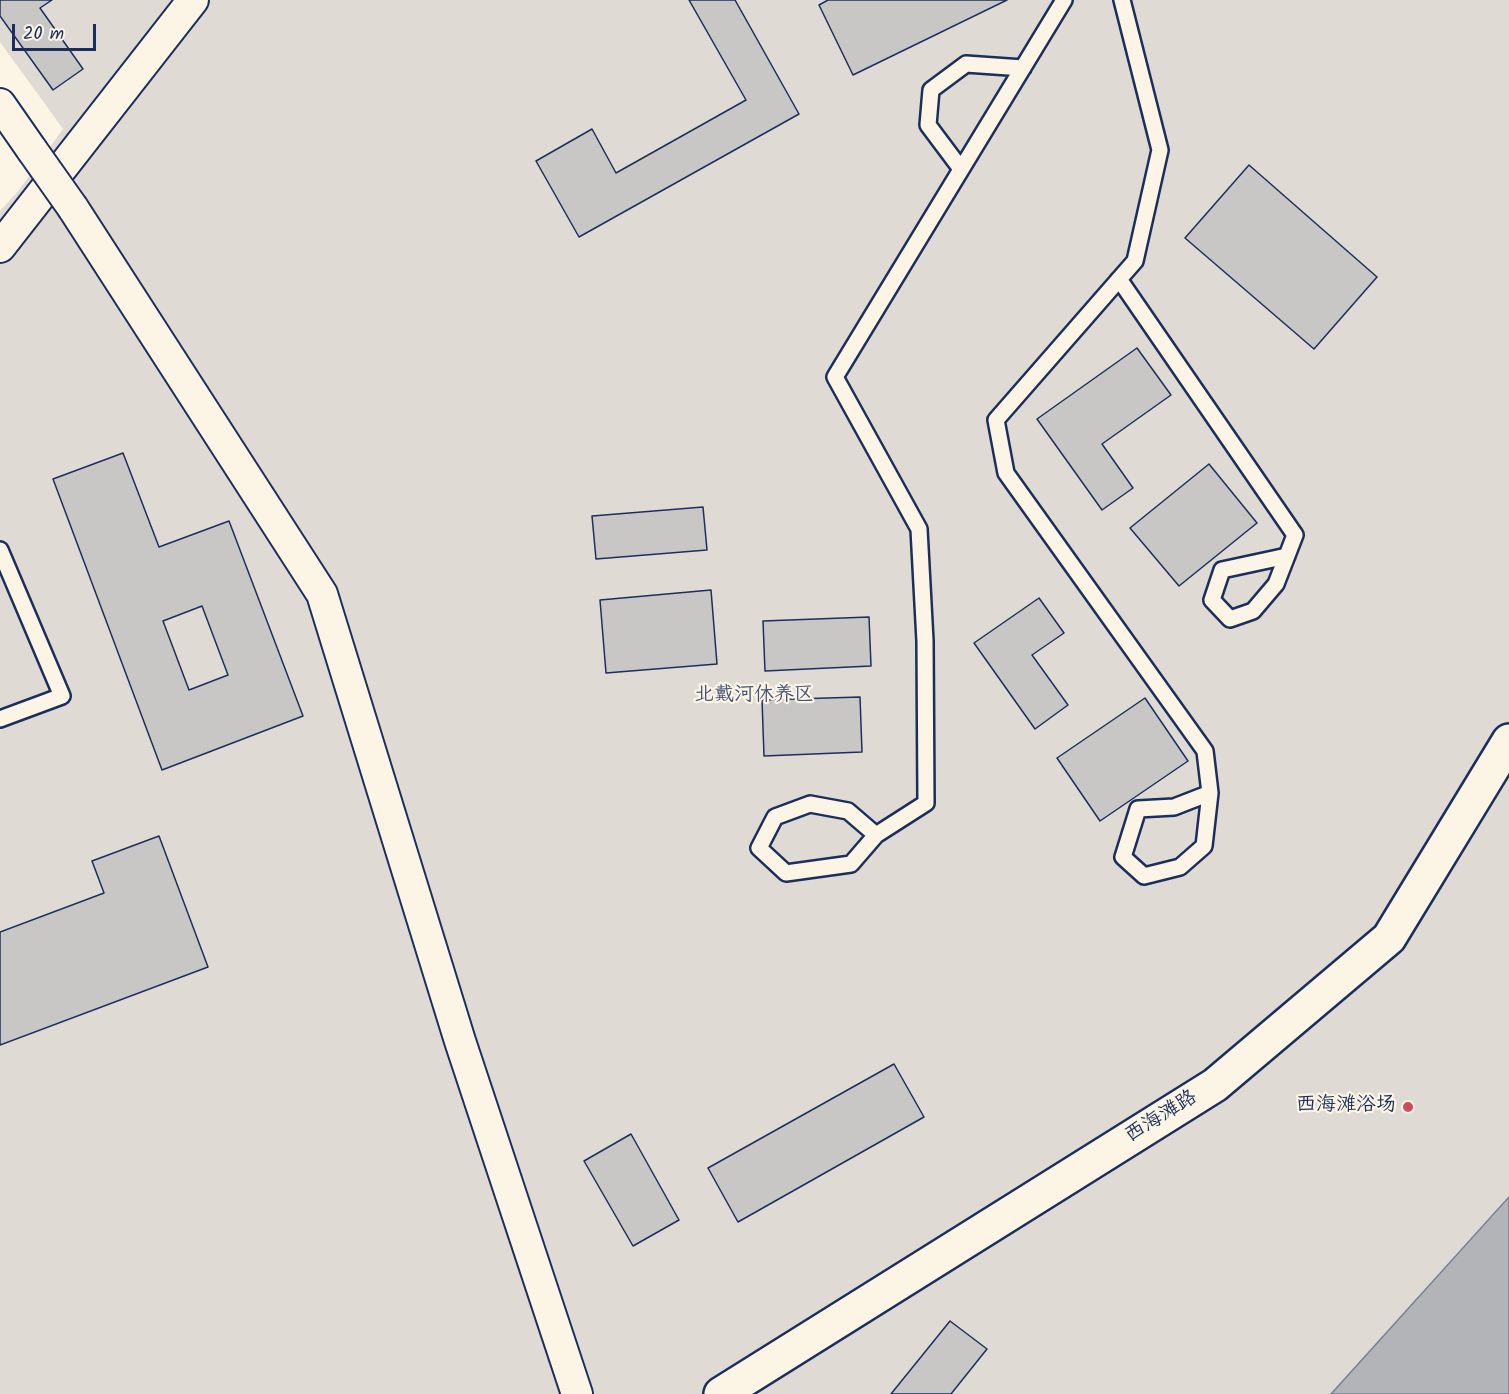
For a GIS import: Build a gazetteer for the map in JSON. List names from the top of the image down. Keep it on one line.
{"streets":{"main road":["西海滩路"]},"parks":["北戴河休养区"],"places":["西海滩浴场"],"scale_bar":"20 m"}
